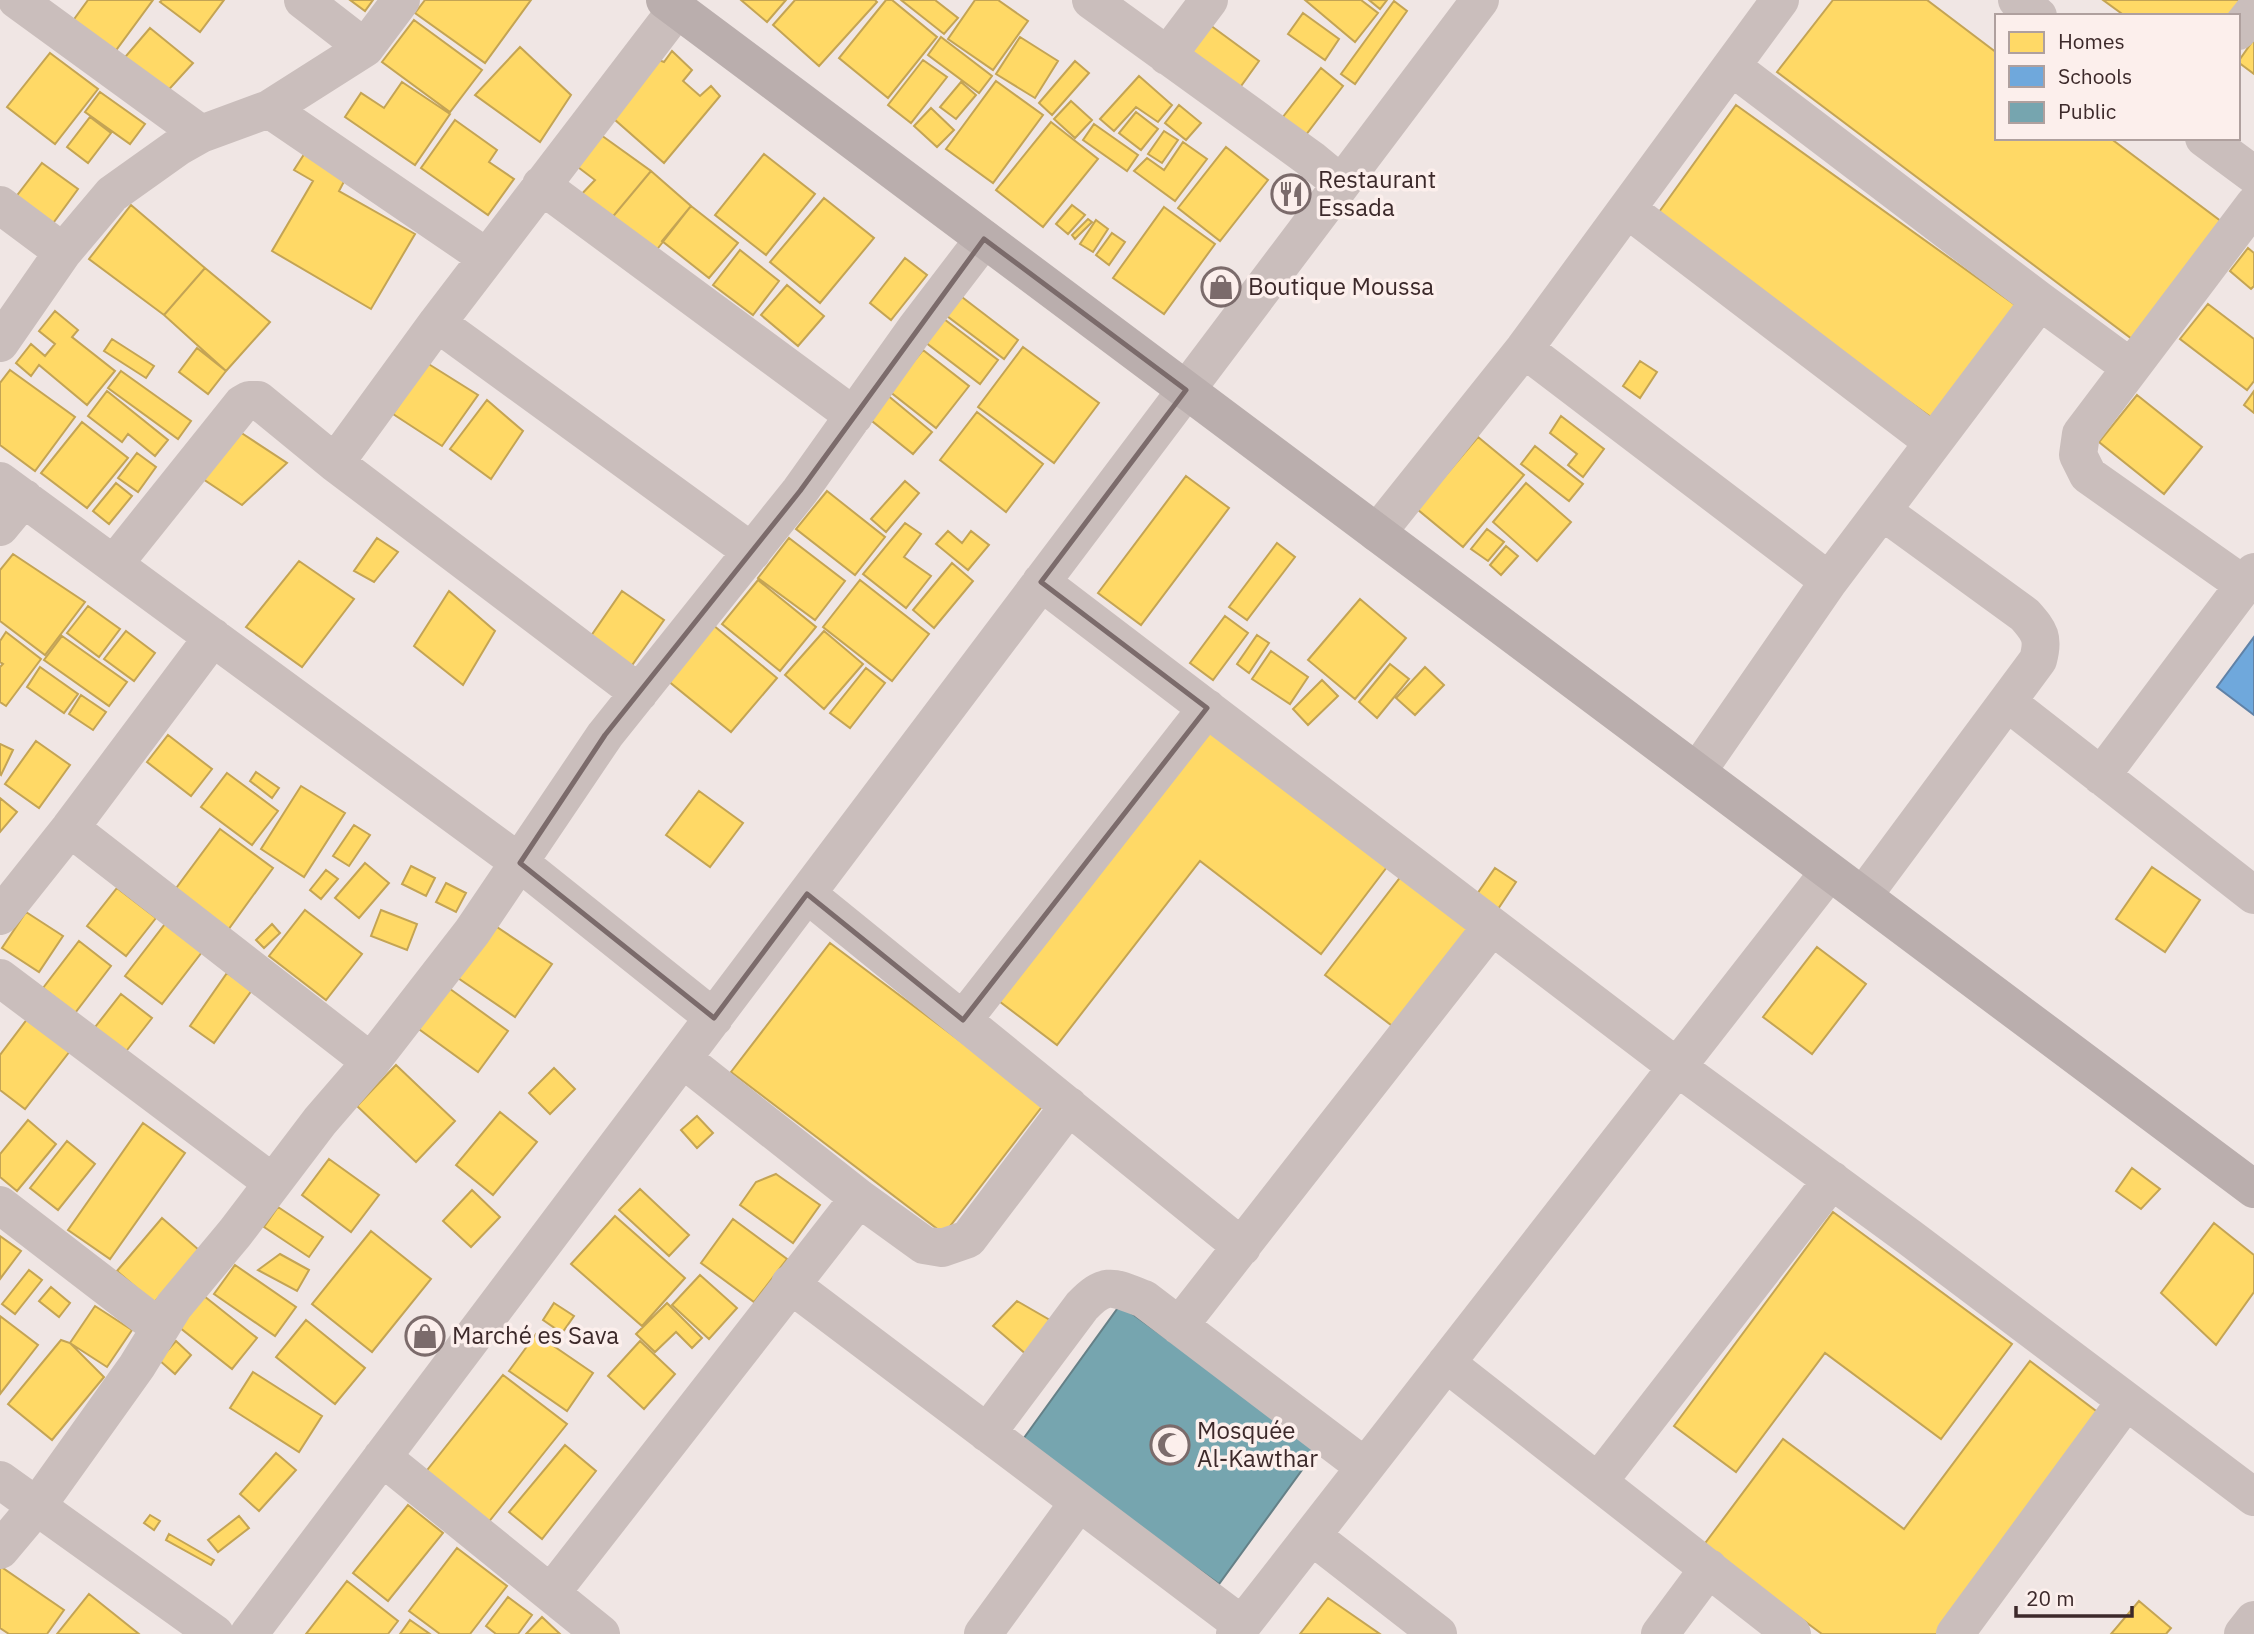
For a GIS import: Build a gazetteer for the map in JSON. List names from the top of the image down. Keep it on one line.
{"places":{"restaurant":["Restaurant Essada"],"shop":["Boutique Moussa","Marché es Sava"],"mosque":["Mosquée Al-Kawthar"]},"legend":["Homes","Schools","Public"],"scale_bar":"20 m"}
